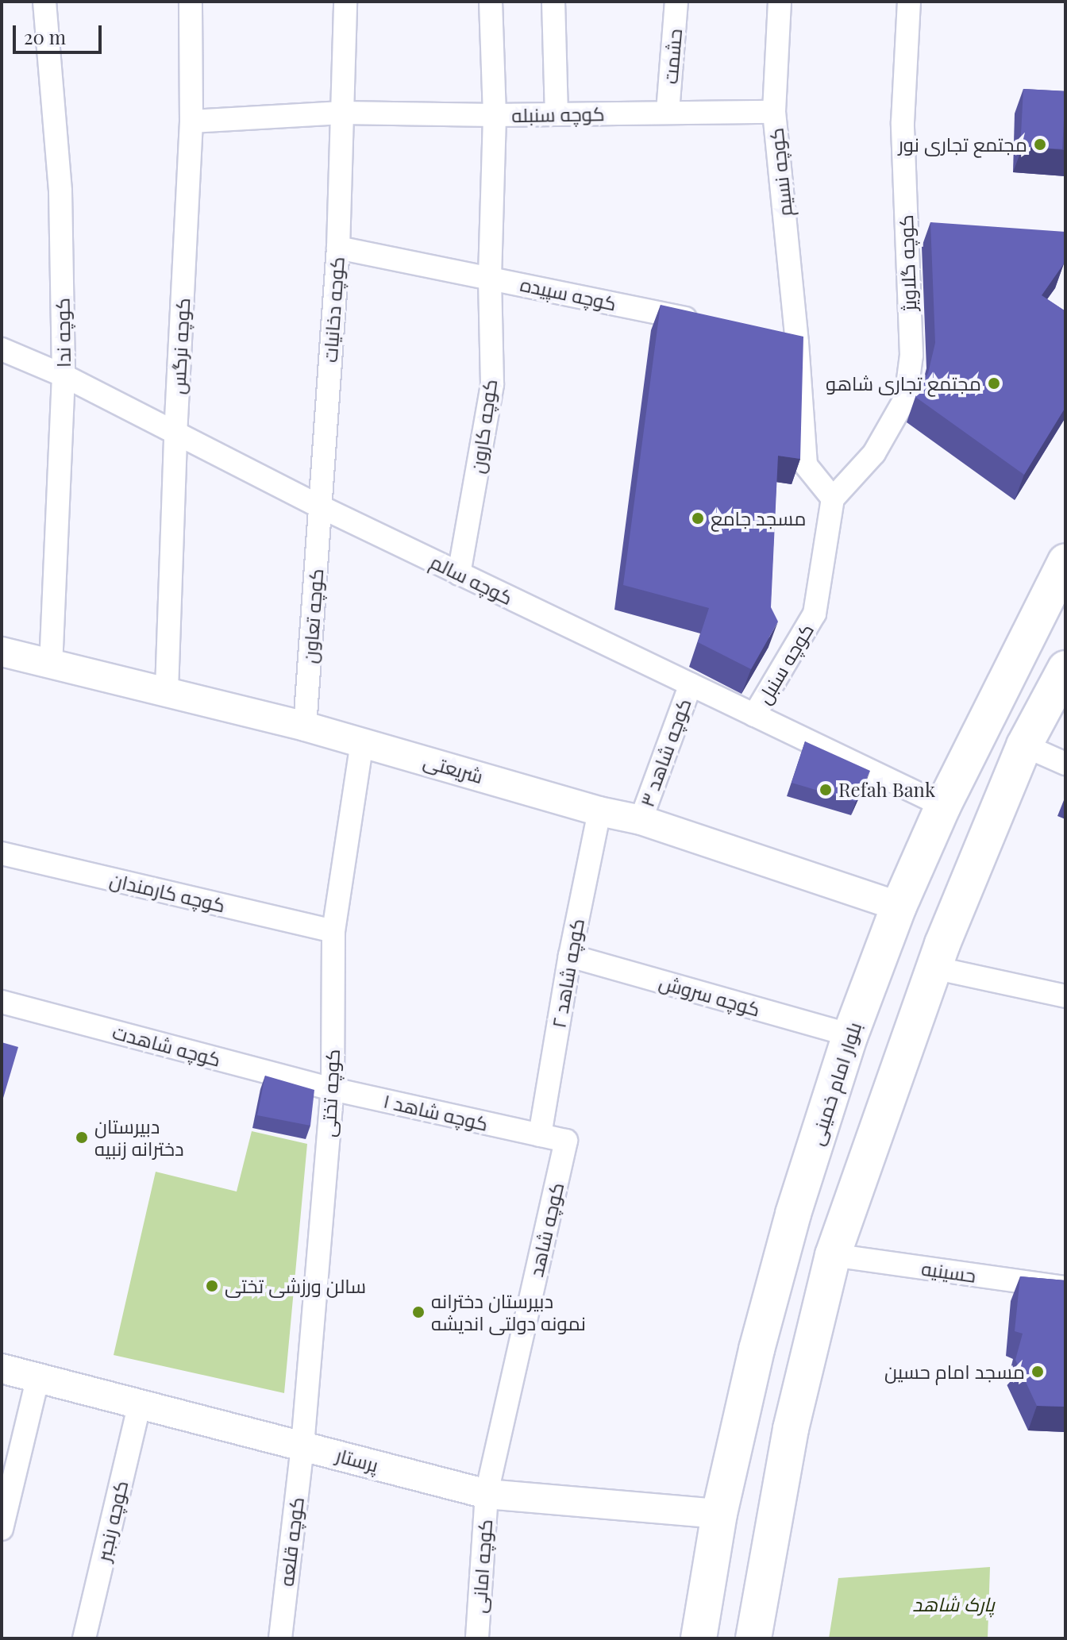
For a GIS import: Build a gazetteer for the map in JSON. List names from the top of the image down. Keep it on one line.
{"streets":{"main road":["بلوار امام خمینی"],"street":["حشمت","کوچه سنبله","کوچه نسیم","کوچه گلاویژ","کوچه سپیده","کوچه دخانیات","کوچه ندا","کوچه نرگس","کوچه کارون","کوچه سالم","کوچه تعاون","کوچه سنبل","کوچه شاهد ۳","شریعتی","کوچه کارمندان","کوچه شاهد ۲","کوچه سروش","کوچه شاهدت","کوچه تختی","کوچه شاهد ۱","کوچه شاهد","حسینیه","پرستار","کوچه رنجبر","کوچه قلعه","کوچه امانی"]},"crossings":[["حشمت","کوچه سنبله"],["کوچه سنبله","کوچه نسیم"],["کوچه سنبله","کوچه دخانیات"],["کوچه سنبله","کوچه نرگس"],["کوچه سنبله","کوچه کارون"],["کوچه نسیم","کوچه گلاویژ"],["کوچه نسیم","کوچه سنبل"],["کوچه گلاویژ","کوچه سنبل"],["کوچه سپیده","کوچه دخانیات"],["کوچه سپیده","کوچه کارون"],["کوچه دخانیات","کوچه سالم"],["کوچه دخانیات","کوچه تعاون"],["کوچه ندا","کوچه سالم"],["کوچه ندا","شریعتی"],["کوچه نرگس","کوچه سالم"],["کوچه نرگس","شریعتی"],["کوچه کارون","کوچه سالم"],["کوچه سالم","کوچه تعاون"],["کوچه سالم","کوچه سنبل"],["کوچه سالم","کوچه شاهد ۳"],["کوچه سالم","بلوار امام خمینی"],["کوچه تعاون","شریعتی"],["کوچه شاهد ۳","شریعتی"],["شریعتی","کوچه شاهد ۲"],["شریعتی","بلوار امام خمینی"],["شریعتی","کوچه تختی"],["کوچه کارمندان","کوچه تختی"],["کوچه شاهد ۲","کوچه سروش"],["کوچه شاهد ۲","کوچه شاهد ۱"],["کوچه شاهد ۲","کوچه شاهد"],["کوچه سروش","بلوار امام خمینی"],["کوچه شاهدت","کوچه تختی"],["کوچه شاهدت","کوچه شاهد ۱"],["بلوار امام خمینی","پرستار"],["کوچه تختی","کوچه شاهد ۱"],["کوچه تختی","پرستار"],["کوچه تختی","کوچه قلعه"],["کوچه شاهد ۱","کوچه شاهد"],["کوچه شاهد","پرستار"],["کوچه شاهد","کوچه امانی"],["پرستار","کوچه رنجبر"],["پرستار","کوچه قلعه"],["پرستار","کوچه امانی"]],"parks":["پارک شاهد"],"places":["مجتمع تجاری نور","مجتمع تجاری شاهو","مسجد جامع","Refah Bank","دبیرستان دخترانه زنبیه","سالن ورزشی تختی","دبیرستان دخترانه نمونه دولتی اندیشه","مسجد امام حسین"],"scale_bar":"20 m"}
